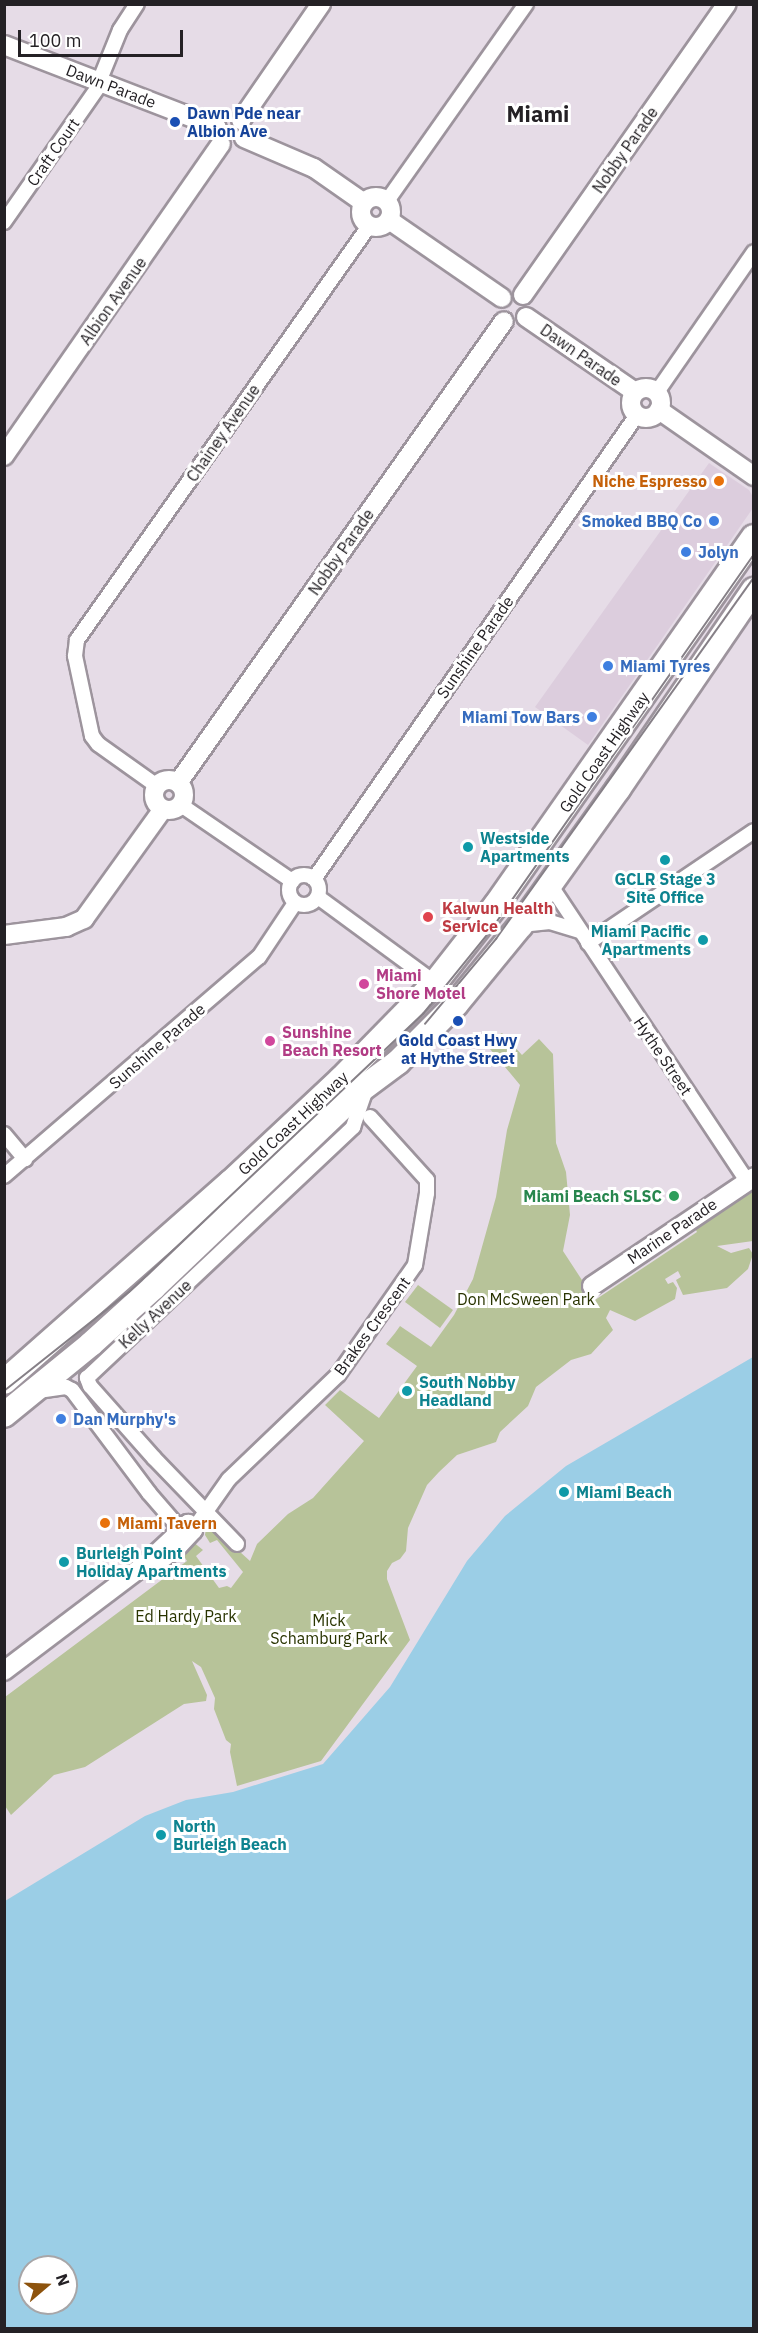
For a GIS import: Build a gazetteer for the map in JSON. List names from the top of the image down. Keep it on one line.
{"streets":{"highway":["Gold Coast Highway"],"street":["Dawn Parade","Nobby Parade","Craft Court","Albion Avenue","Chainey Avenue","Sunshine Parade","Hythe Street","Marine Parade","Kelly Avenue","Brakes Crescent"]},"crossings":[["Dawn Parade","Nobby Parade"],["Dawn Parade","Craft Court"],["Dawn Parade","Albion Avenue"],["Dawn Parade","Sunshine Parade"],["Nobby Parade","Chainey Avenue"],["Gold Coast Highway","Hythe Street"],["Gold Coast Highway","Kelly Avenue"],["Hythe Street","Marine Parade"],["Kelly Avenue","Brakes Crescent"]],"districts":["Miami"],"parks":["Don McSween Park","Ed Hardy Park","Mick Schamburg Park"],"places":["Dawn Pde near Albion Ave","Niche Espresso","Smoked BBQ Co","Jolyn","Miami Tyres","Miami Tow Bars","Westside Apartments","GCLR Stage 3 Site Office","Kalwun Health Service","Miami Pacific Apartments","Miami Shore Motel","Gold Coast Hwy at Hythe Street","Sunshine Beach Resort","Miami Beach SLSC","South Nobby Headland","Dan Murphy's","Miami Beach","Miami Tavern","Burleigh Point Holiday Apartments","North Burleigh Beach"],"scale_bar":"100 m","north":"right"}
